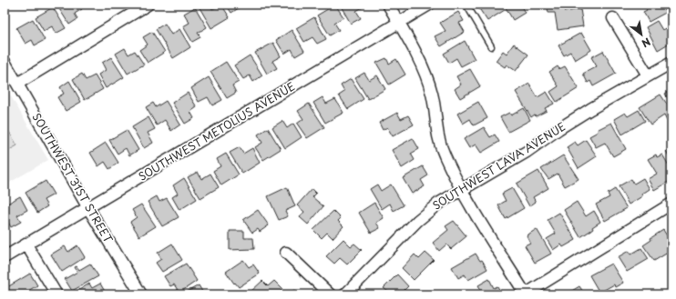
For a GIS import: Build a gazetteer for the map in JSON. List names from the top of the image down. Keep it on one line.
{"streets":{"street":["SOUTHWEST METOLIUS AVENUE","SOUTHWEST LAVA AVENUE","SOUTHWEST 31ST STREET"]},"crossings":[["SOUTHWEST METOLIUS AVENUE","SOUTHWEST 31ST STREET"]],"north":"bottom right"}
